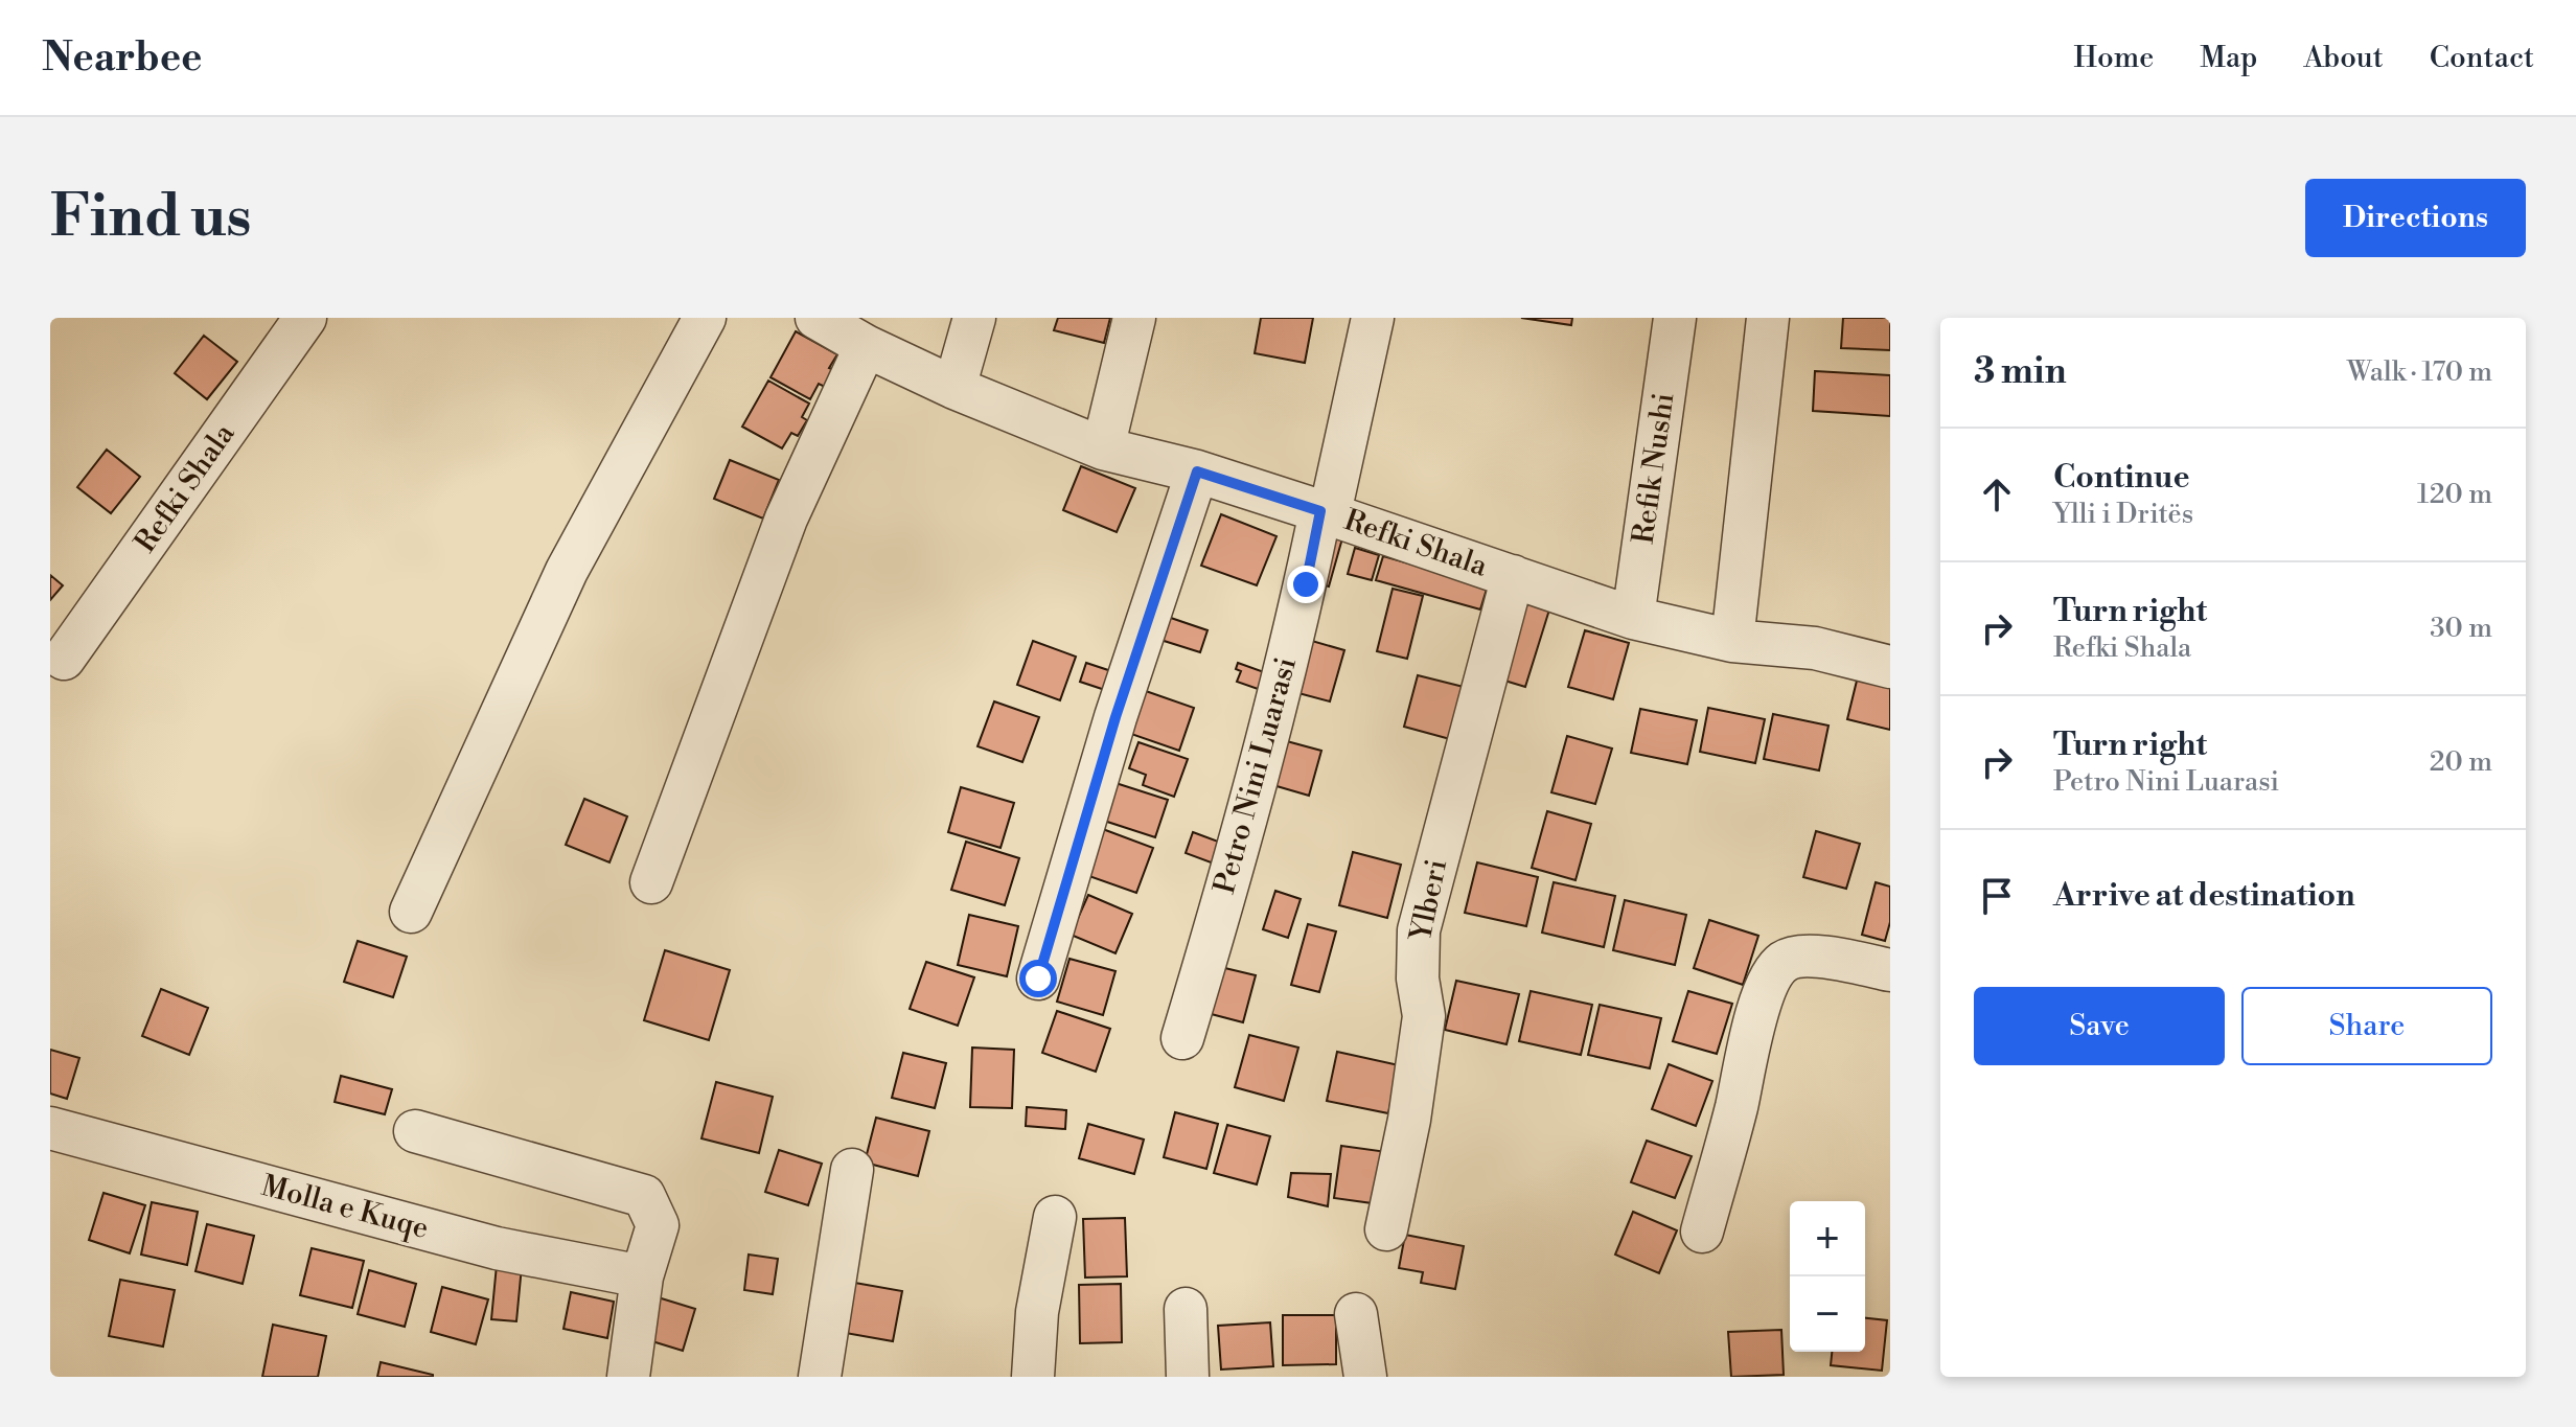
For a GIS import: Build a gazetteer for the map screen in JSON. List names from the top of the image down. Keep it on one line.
{"streets":{"street":["Refik Nushi","Refki Shala","Petro Nini Luarasi","Ylberi","Molla e Kuqe"]},"crossings":[["Refik Nushi","Refki Shala"],["Refki Shala","Petro Nini Luarasi"],["Refki Shala","Ylberi"]],"page":{"header":"Nearbee","nav":["Home","Map","About","Contact"],"buttons":["Directions",["Save","Share"]],"title":"Find us","heading":["3 min","Walk · 170 m"],"list":[["Continue","Ylli i Dritës","120 m"],["Turn right","Refki Shala","30 m"],["Turn right","Petro Nini Luarasi","20 m"],"Arrive at destination"],"map_buttons":["+","−"]}}
